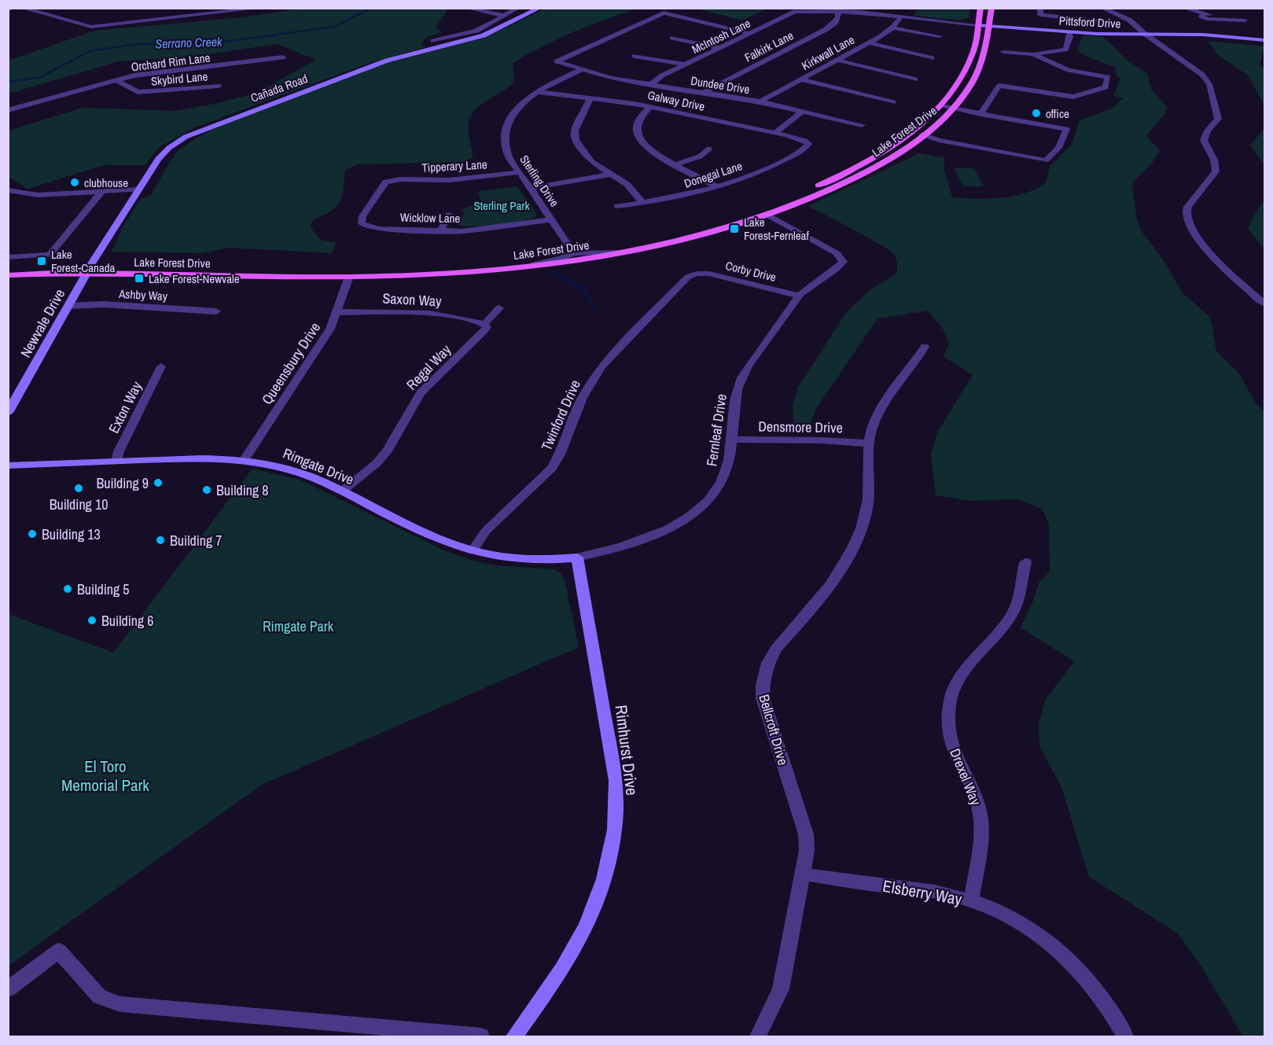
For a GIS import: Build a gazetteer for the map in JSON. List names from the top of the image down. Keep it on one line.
{"streets":{"main road":["Lake Forest Drive"],"street":["Pittsford Drive","McIntosh Lane","Falkirk Lane","Kirkwall Lane","Orchard Rim Lane","Skybird Lane","Dundee Drive","Cañada Road","Galway Drive","Tipperary Lane","Donegal Lane","Sterling Drive","Wicklow Lane","Corby Drive","Ashby Way","Saxon Way","Newvale Drive","Queensbury Drive","Regal Way","Exton Way","Twinford Drive","Densmore Drive","Fernleaf Drive","Rimgate Drive","Bellcroft Drive","Rimhurst Drive","Drexel Way","Elsberry Way"]},"crossings":[["Pittsford Drive","McIntosh Lane"],["Pittsford Drive","Falkirk Lane"],["Pittsford Drive","Kirkwall Lane"],["Pittsford Drive","Lake Forest Drive"],["McIntosh Lane","Dundee Drive"],["Falkirk Lane","Dundee Drive"],["Kirkwall Lane","Dundee Drive"],["Orchard Rim Lane","Skybird Lane"],["Dundee Drive","Sterling Drive"],["Cañada Road","Lake Forest Drive"],["Cañada Road","Newvale Drive"],["Galway Drive","Donegal Lane"],["Galway Drive","Sterling Drive"],["Lake Forest Drive","Sterling Drive"],["Lake Forest Drive","Newvale Drive"],["Lake Forest Drive","Queensbury Drive"],["Lake Forest Drive","Fernleaf Drive"],["Tipperary Lane","Sterling Drive"],["Tipperary Lane","Wicklow Lane"],["Sterling Drive","Wicklow Lane"],["Corby Drive","Twinford Drive"],["Corby Drive","Fernleaf Drive"],["Ashby Way","Newvale Drive"],["Saxon Way","Queensbury Drive"],["Saxon Way","Regal Way"],["Queensbury Drive","Rimgate Drive"],["Regal Way","Rimgate Drive"],["Exton Way","Rimgate Drive"],["Twinford Drive","Rimgate Drive"],["Densmore Drive","Fernleaf Drive"],["Densmore Drive","Bellcroft Drive"],["Fernleaf Drive","Rimgate Drive"],["Fernleaf Drive","Rimhurst Drive"],["Rimgate Drive","Rimhurst Drive"],["Bellcroft Drive","Elsberry Way"],["Drexel Way","Elsberry Way"]],"water":["Serrano Creek"],"parks":["Sterling Park","Rimgate Park","El Toro Memorial Park"],"places":{"other":["office","clubhouse","Building 9","Building 10","Building 8","Building 13","Building 7","Building 5","Building 6"],"transit":["Lake Forest-Fernleaf","Lake Forest-Canada","Lake Forest-Newvale"]}}
